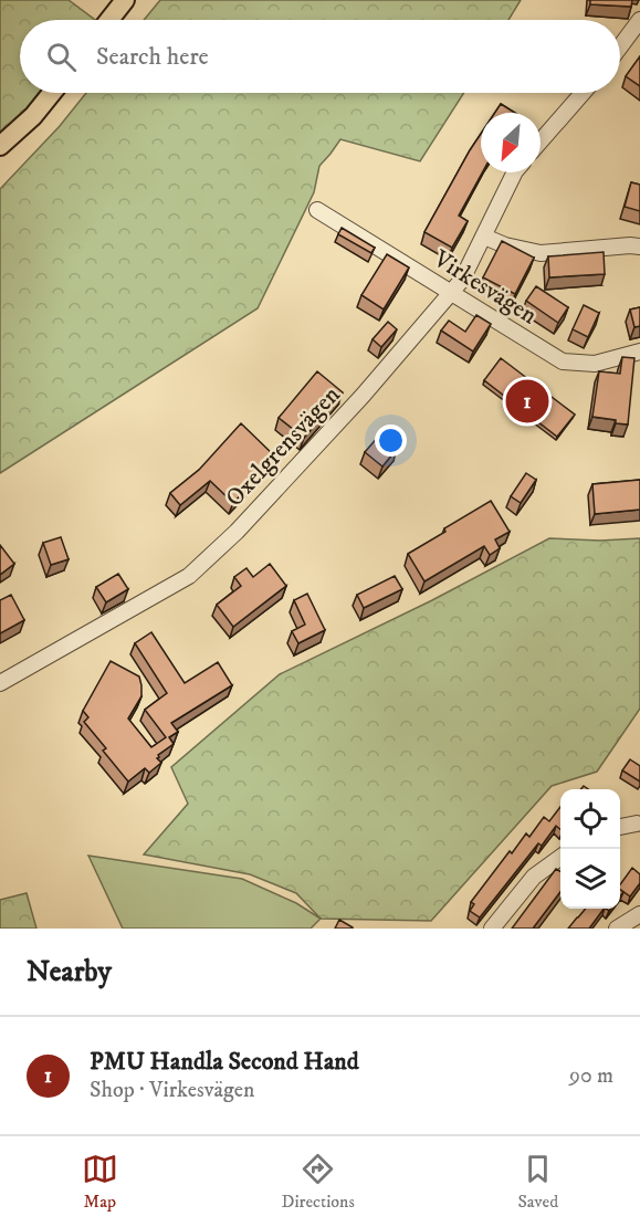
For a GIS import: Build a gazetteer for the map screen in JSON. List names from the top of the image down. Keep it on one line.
{"streets":{"street":["Virkesvägen","Oxelgrensvägen"]},"crossings":[["Virkesvägen","Oxelgrensvägen"]],"north":"bottom left","page":{"search":"Search here","pins":"1","heading":"Nearby","list":[{"mark":"1","name":"PMU Handla Second Hand","note":"Shop · Virkesvägen","value":"90 m"}],"nav":["Map","Directions","Saved"]}}
